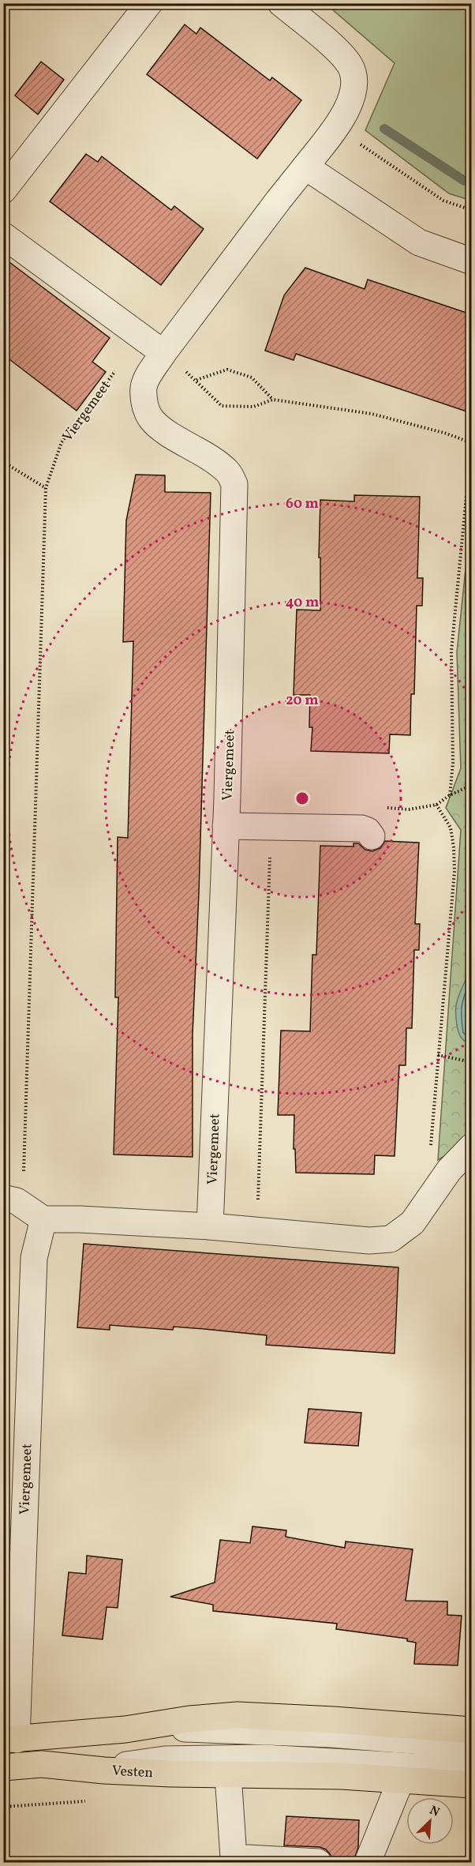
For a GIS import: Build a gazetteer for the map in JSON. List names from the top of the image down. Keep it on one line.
{"streets":{"main road":["Vesten"],"street":["Viergemeet"]},"north":"top right","rings":["60 m","40 m","20 m"]}
